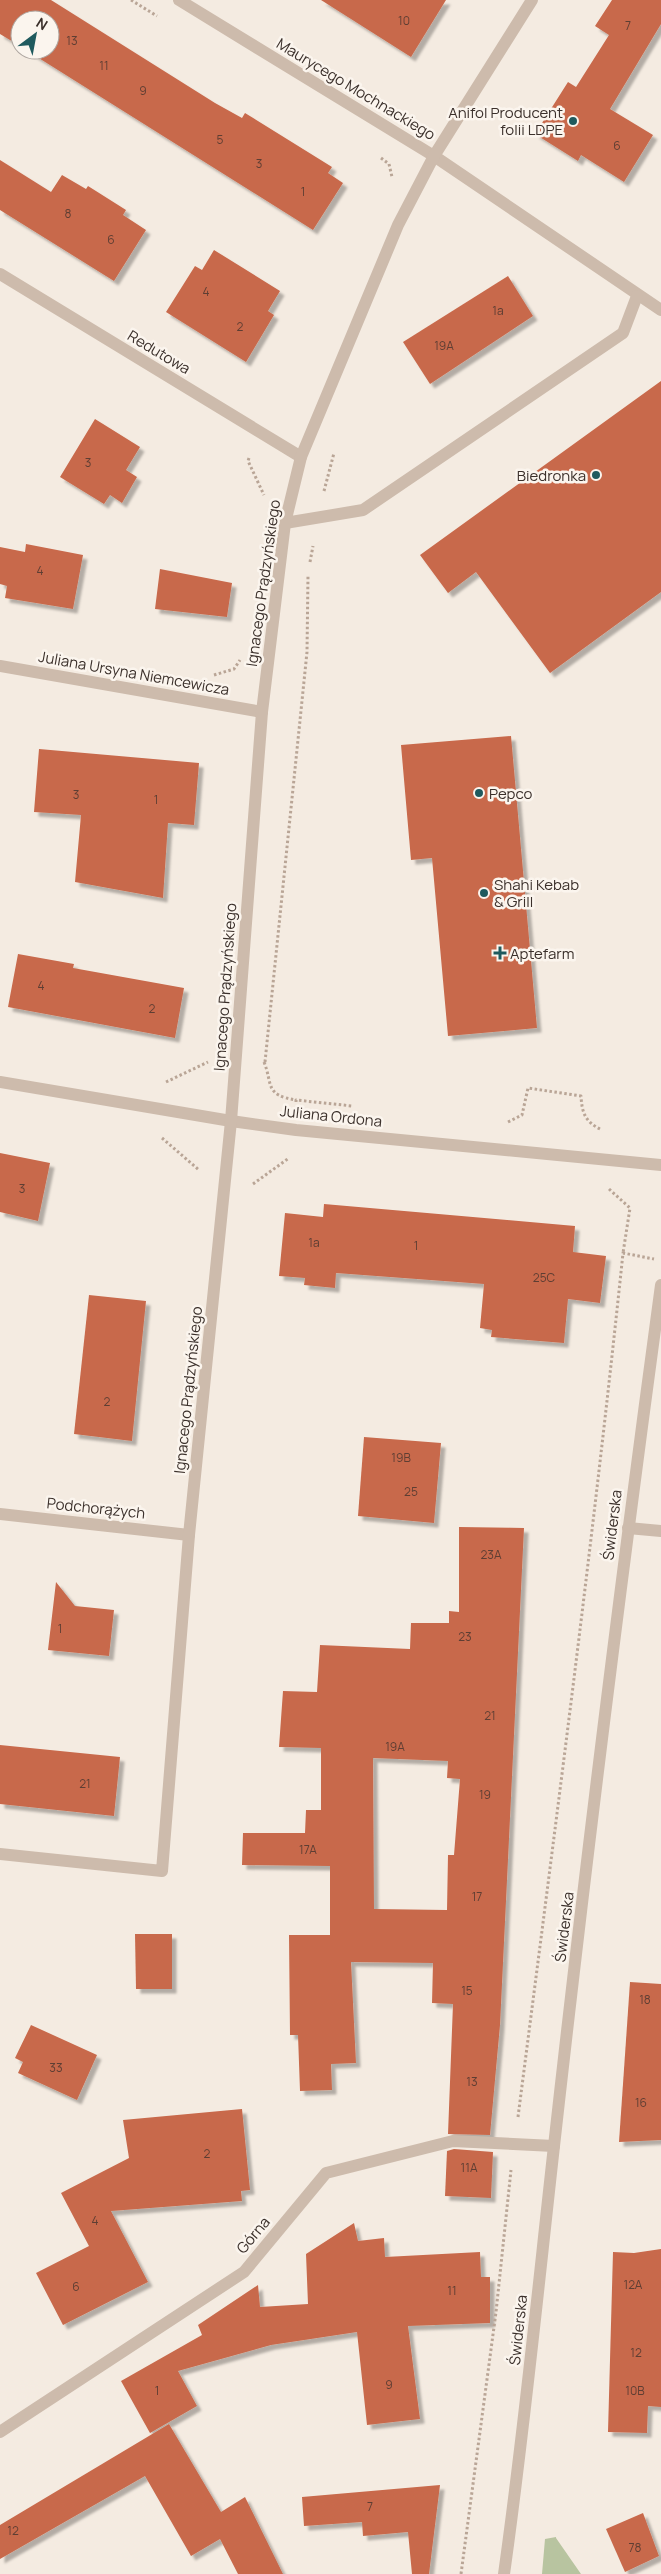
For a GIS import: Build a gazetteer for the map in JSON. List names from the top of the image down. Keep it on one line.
{"streets":{"street":["Maurycego Mochnackiego","Redutowa","Ignacego Prądzyńskiego","Juliana Ursyna Niemcewicza","Juliana Ordona","Podchorążych","Świderska","Górna"]},"crossings":[["Maurycego Mochnackiego","Ignacego Prądzyńskiego"],["Redutowa","Ignacego Prądzyńskiego"],["Ignacego Prądzyńskiego","Juliana Ursyna Niemcewicza"],["Ignacego Prądzyńskiego","Juliana Ordona"],["Ignacego Prądzyńskiego","Podchorążych"],["Świderska","Górna"]],"places":{"other":["Anifol Producent folii LDPE","Biedronka","Pepco","Shahi Kebab & Grill"],"health":["Aptefarm"]},"house_numbers":["10","7","13","11","9","5","6","3","1","8","6","4","1a","2","19A","3","4","3","1","4","2","3","1a","1","25C","2","19B","25","23A","1","23","21","19A","21","19","17A","17","15","18","33","13","16","2","11A","4","12A","6","11","12","9","1","10B","7","12","78"],"north":"top right"}
